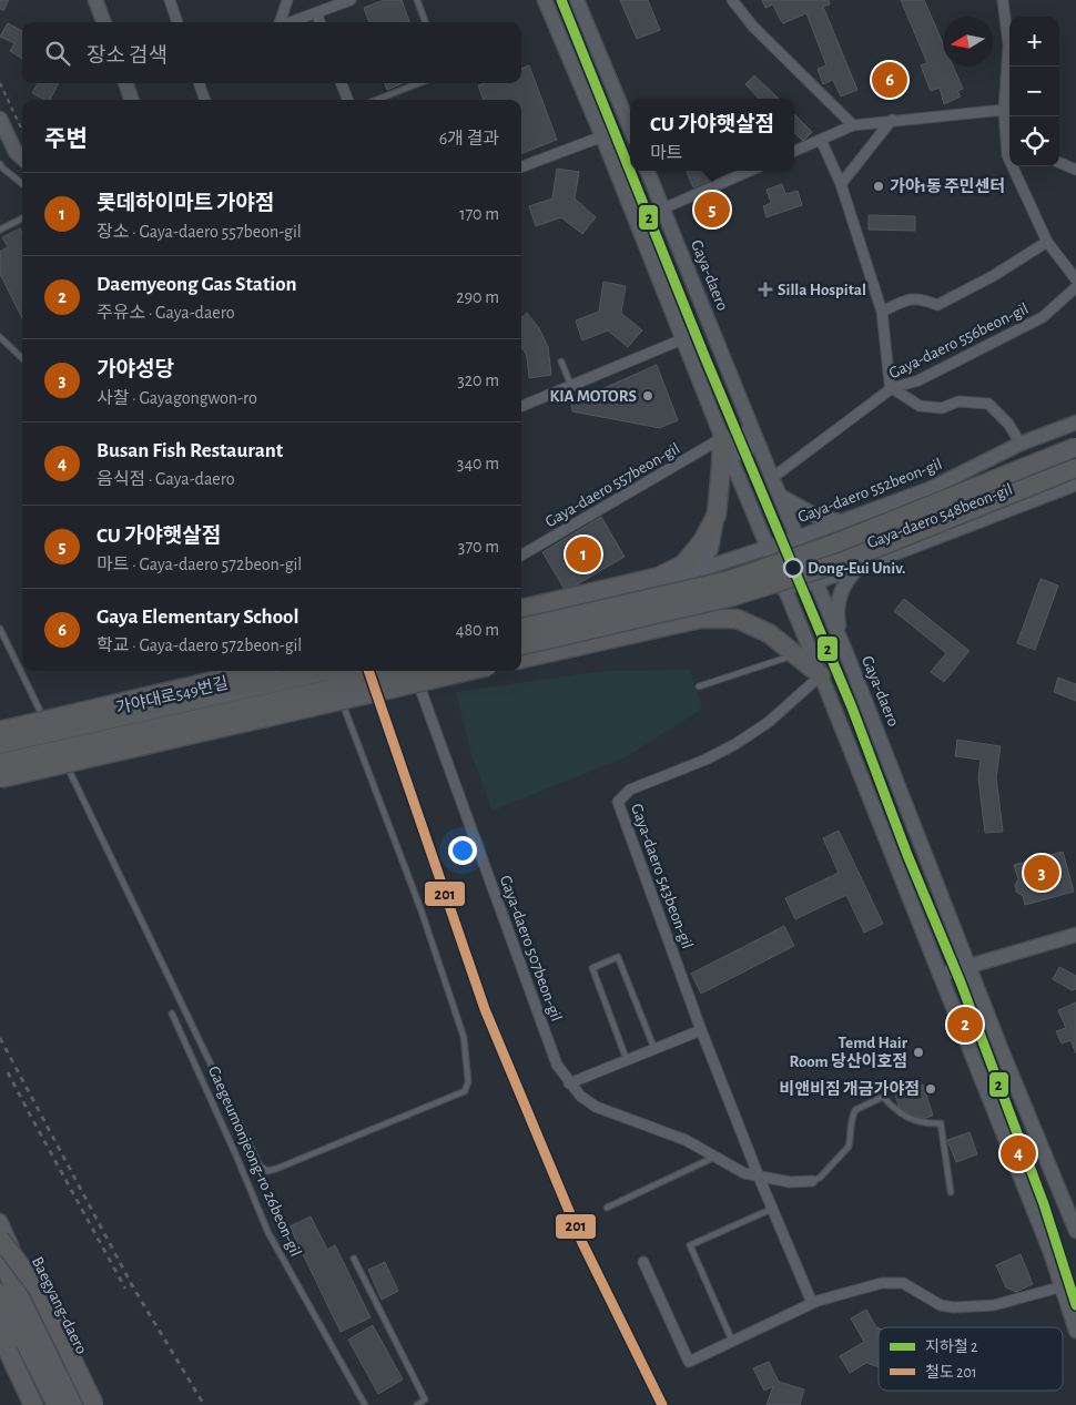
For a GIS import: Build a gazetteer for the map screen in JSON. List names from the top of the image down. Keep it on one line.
{"streets":{"main road":["Gaya-daero","Gaya-daero 552beon-gil","Gaya-daero 548beon-gil","가야대로549번길","Baegyang-daero"],"street":["Gaya-daero 556beon-gil","Gaya-daero 557beon-gil","Gaya-daero 543beon-gil","Gaya-daero 507beon-gil"],"lane":["Gaegeumonjeong-ro 26beon-gil"]},"crossings":[["Gaya-daero","Gaya-daero 556beon-gil"],["Gaya-daero","Gaya-daero 552beon-gil"],["Gaya-daero","Gaya-daero 548beon-gil"]],"places":{"other":["가야1동 주민센터","KIA MOTORS","Dong-Eui Univ.","Temd Hair Room 당산이호점","비앤비짐 개금가야점"],"health":["Silla Hospital"]},"lines":["metro line 2","rail line 201"],"legend":["지하철 2","철도 201"],"north":"left","page":{"map_buttons":["+","−"],"search":"장소 검색","pins":["6","5","1","3","2","4"],"popup":["CU 가야햇살점","마트"],"heading":["주변","6개 결과"],"list":[{"mark":"1","name":"롯데하이마트 가야점","note":"장소 · Gaya-daero 557beon-gil","value":"170 m"},{"mark":"2","name":"Daemyeong Gas Station","note":"주유소 · Gaya-daero","value":"290 m"},{"mark":"3","name":"가야성당","note":"사찰 · Gayagongwon-ro","value":"320 m"},{"mark":"4","name":"Busan Fish Restaurant","note":"음식점 · Gaya-daero","value":"340 m"},{"mark":"5","name":"CU 가야햇살점","note":"마트 · Gaya-daero 572beon-gil","value":"370 m"},{"mark":"6","name":"Gaya Elementary School","note":"학교 · Gaya-daero 572beon-gil","value":"480 m"}]}}
